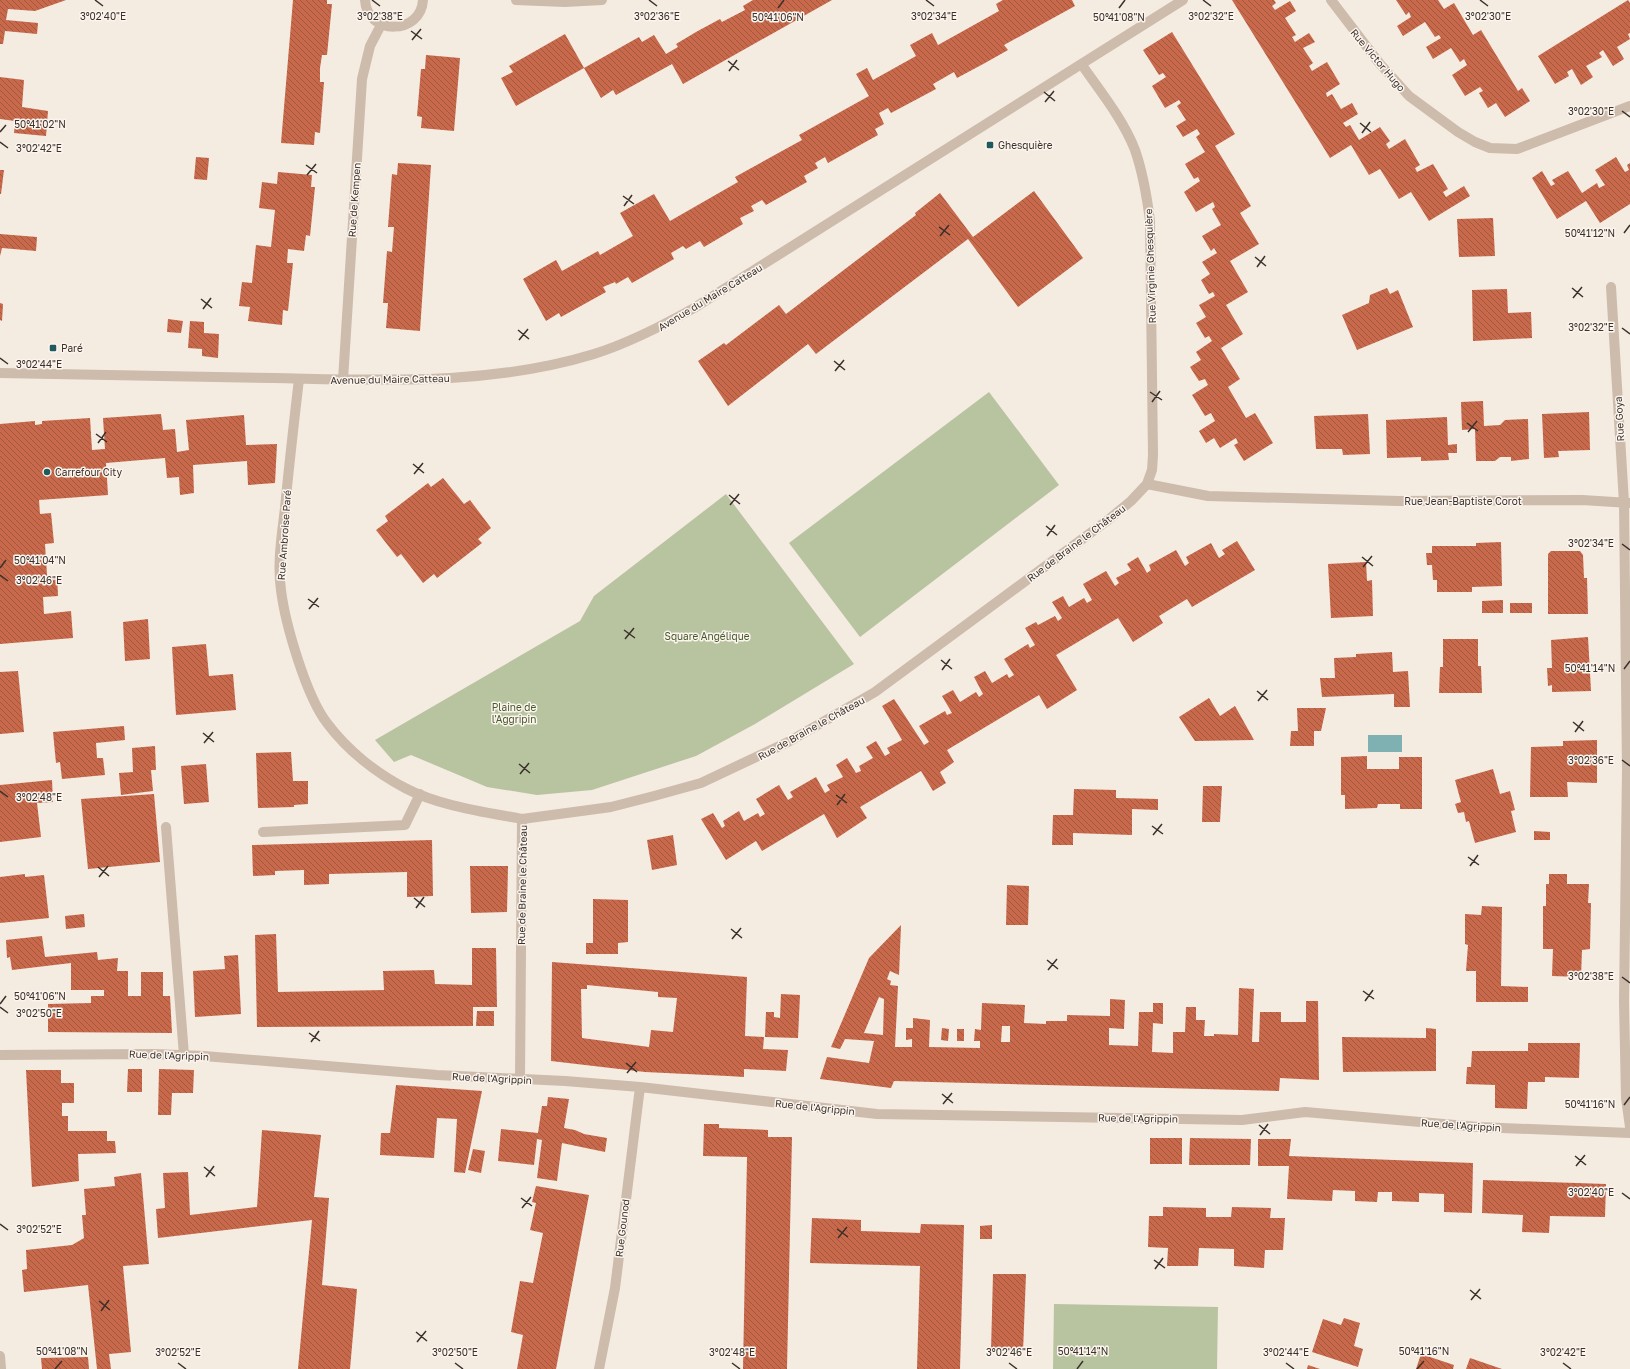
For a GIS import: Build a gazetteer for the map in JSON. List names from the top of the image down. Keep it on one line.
{"streets":{"street":["Rue Victor Hugo","Rue de Kempen","Rue Virginie Ghesquière","Avenue du Maire Catteau","Rue Goya","Rue Jean-Baptiste Corot","Rue Ambroise Paré","Rue de Braine le Château","Rue de l'Agrippin","Rue Gounod"]},"crossings":[["Rue de Kempen","Avenue du Maire Catteau"],["Rue Virginie Ghesquière","Avenue du Maire Catteau"],["Rue Virginie Ghesquière","Rue Jean-Baptiste Corot"],["Rue Virginie Ghesquière","Rue de Braine le Château"],["Avenue du Maire Catteau","Rue Ambroise Paré"],["Rue Goya","Rue Jean-Baptiste Corot"],["Rue Jean-Baptiste Corot","Rue de Braine le Château"],["Rue Ambroise Paré","Rue de Braine le Château"],["Rue de Braine le Château","Rue de l'Agrippin"],["Rue de l'Agrippin","Rue Gounod"]],"parks":["Square Angélique","Plaine de l'Aggripin"],"places":{"transit":["Ghesquière","Paré"],"other":["Carrefour City"]},"coordinates":["3°02'40\"E","3°02'38\"E","3°02'36\"E","3°02'34\"E","3°02'32\"E","3°02'30\"E","50°41'06\"N","50°41'08\"N","50°41'02\"N","3°02'42\"E","50°41'12\"N","3°02'44\"E","50°41'04\"N","3°02'46\"E","50°41'14\"N","3°02'48\"E","3°02'50\"E","50°41'16\"N","3°02'52\"E"]}
